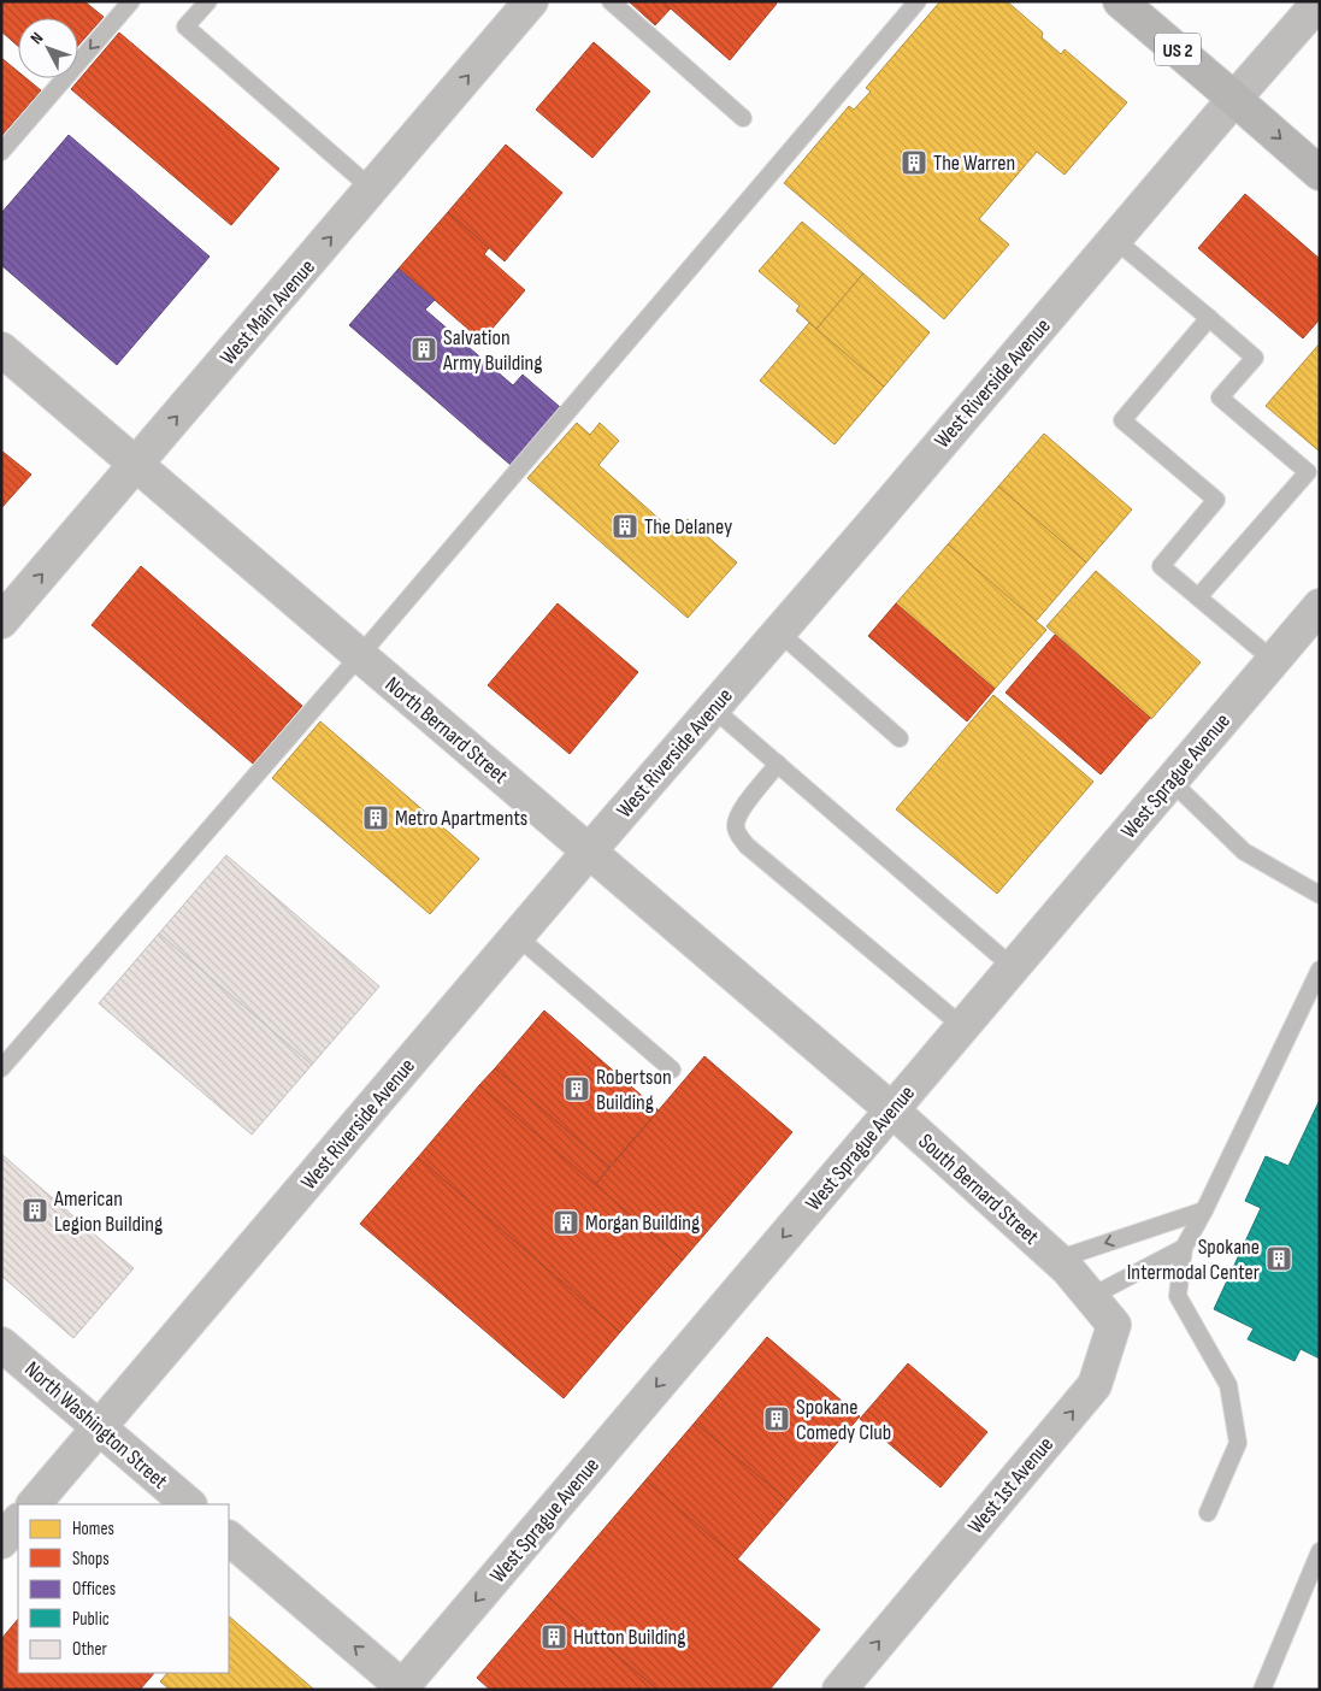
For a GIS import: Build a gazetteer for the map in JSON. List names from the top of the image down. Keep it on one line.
{"streets":{"main road":["US 2","West Main Avenue","West Riverside Avenue","North Bernard Street","West Sprague Avenue","South Bernard Street","North Washington Street","West 1st Avenue"]},"crossings":[["US 2","West Riverside Avenue"],["West Main Avenue","North Bernard Street"],["West Riverside Avenue","North Bernard Street"],["West Riverside Avenue","North Washington Street"],["North Bernard Street","West Sprague Avenue"],["North Bernard Street","South Bernard Street"],["West Sprague Avenue","South Bernard Street"],["South Bernard Street","West 1st Avenue"]],"one_way":["West Main Avenue","West Sprague Avenue","West 1st Avenue"],"places":{"building":["The Warren","Salvation Army Building","The Delaney","Metro Apartments","Robertson Building","American Legion Building","Morgan Building","Spokane Intermodal Center","Spokane Comedy Club","Hutton Building"]},"legend":["Homes","Shops","Offices","Public","Other"],"north":"top left"}
